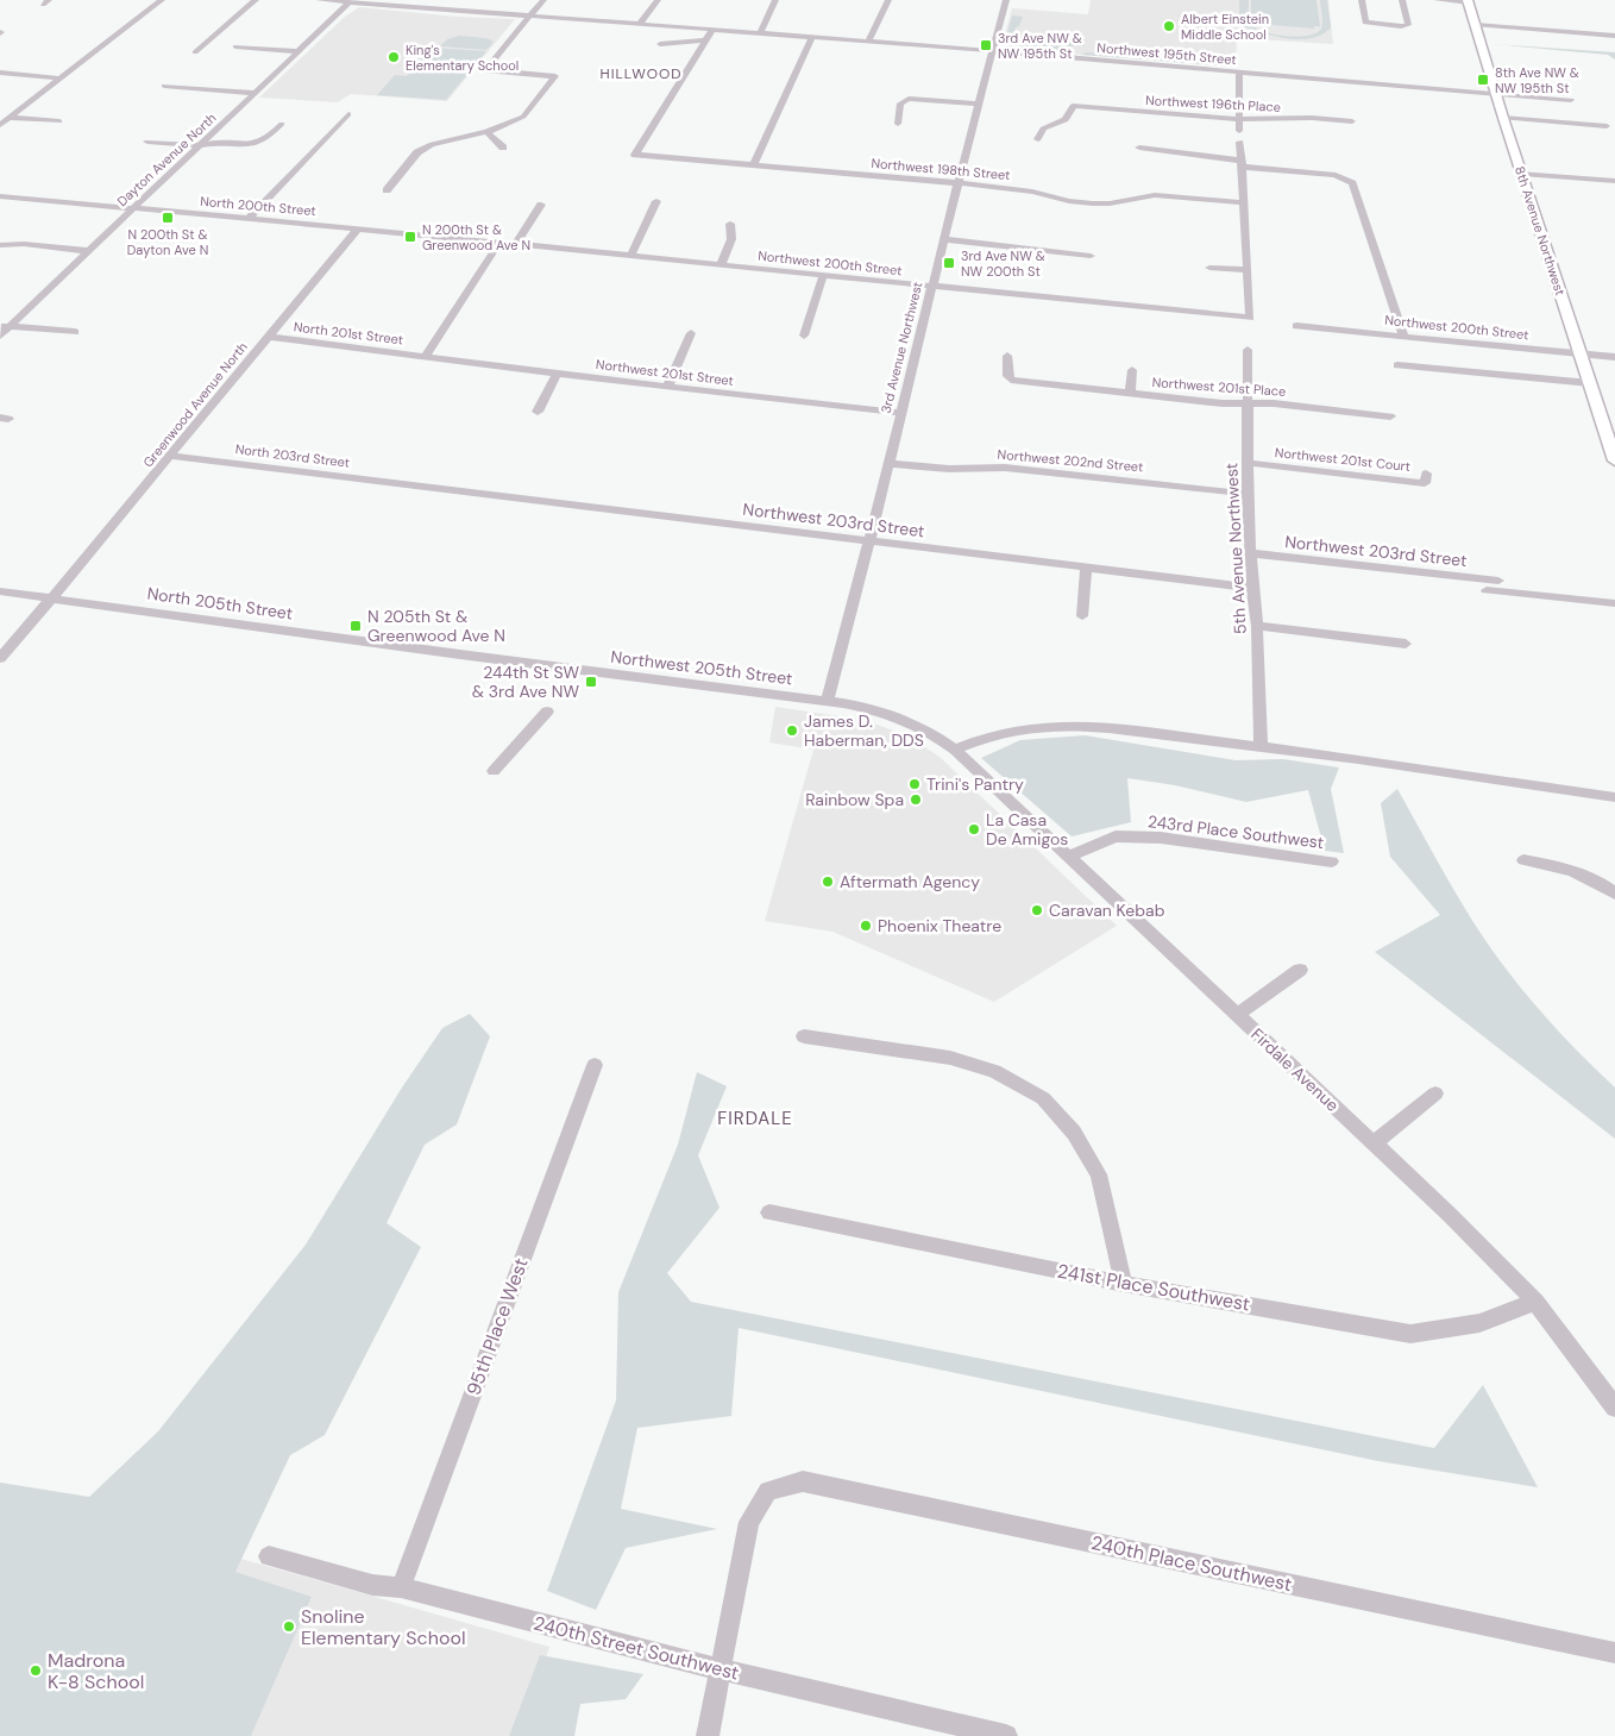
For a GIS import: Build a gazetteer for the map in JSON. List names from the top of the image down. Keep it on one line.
{"streets":{"main road":["8th Avenue Northwest"],"street":["Northwest 195th Street","Northwest 196th Place","Dayton Avenue North","Northwest 198th Street","North 200th Street","Northwest 200th Street","North 201st Street","3rd Avenue Northwest","Northwest 201st Street","Northwest 201st Place","Greenwood Avenue North","North 203rd Street","Northwest 201st Court","Northwest 202nd Street","Northwest 203rd Street","5th Avenue Northwest","North 205th Street","Northwest 205th Street","243rd Place Southwest","Firdale Avenue","241st Place Southwest","95th Place West","240th Place Southwest","240th Street Southwest"]},"crossings":[["Northwest 195th Street","Dayton Avenue North"],["Northwest 195th Street","8th Avenue Northwest"],["Northwest 195th Street","3rd Avenue Northwest"],["Dayton Avenue North","North 200th Street"],["Northwest 198th Street","3rd Avenue Northwest"],["North 200th Street","Northwest 200th Street"],["North 200th Street","Greenwood Avenue North"],["8th Avenue Northwest","Northwest 200th Street"],["Northwest 200th Street","3rd Avenue Northwest"],["North 201st Street","Northwest 201st Street"],["North 201st Street","Greenwood Avenue North"],["3rd Avenue Northwest","Northwest 201st Street"],["3rd Avenue Northwest","Northwest 202nd Street"],["3rd Avenue Northwest","Northwest 203rd Street"],["3rd Avenue Northwest","Northwest 205th Street"],["Northwest 201st Place","5th Avenue Northwest"],["Greenwood Avenue North","North 203rd Street"],["Greenwood Avenue North","North 205th Street"],["North 203rd Street","Northwest 203rd Street"],["Northwest 201st Court","5th Avenue Northwest"],["Northwest 202nd Street","5th Avenue Northwest"],["Northwest 203rd Street","5th Avenue Northwest"],["North 205th Street","Northwest 205th Street"],["Northwest 205th Street","Firdale Avenue"],["243rd Place Southwest","Firdale Avenue"],["Firdale Avenue","241st Place Southwest"],["95th Place West","240th Street Southwest"],["240th Place Southwest","240th Street Southwest"]],"districts":["HILLWOOD","FIRDALE"],"places":{"other":["Albert Einstein Middle School","King's Elementary School","James D. Haberman, DDS","Trini's Pantry","Rainbow Spa","La Casa De Amigos","Aftermath Agency","Caravan Kebab","Phoenix Theatre","Snoline Elementary School","Madrona K-8 School"],"transit":["3rd Ave NW & NW 195th St","8th Ave NW & NW 195th St","N 200th St & Dayton Ave N","N 200th St & Greenwood Ave N","3rd Ave NW & NW 200th St","N 205th St & Greenwood Ave N","244th St SW & 3rd Ave NW"]}}
